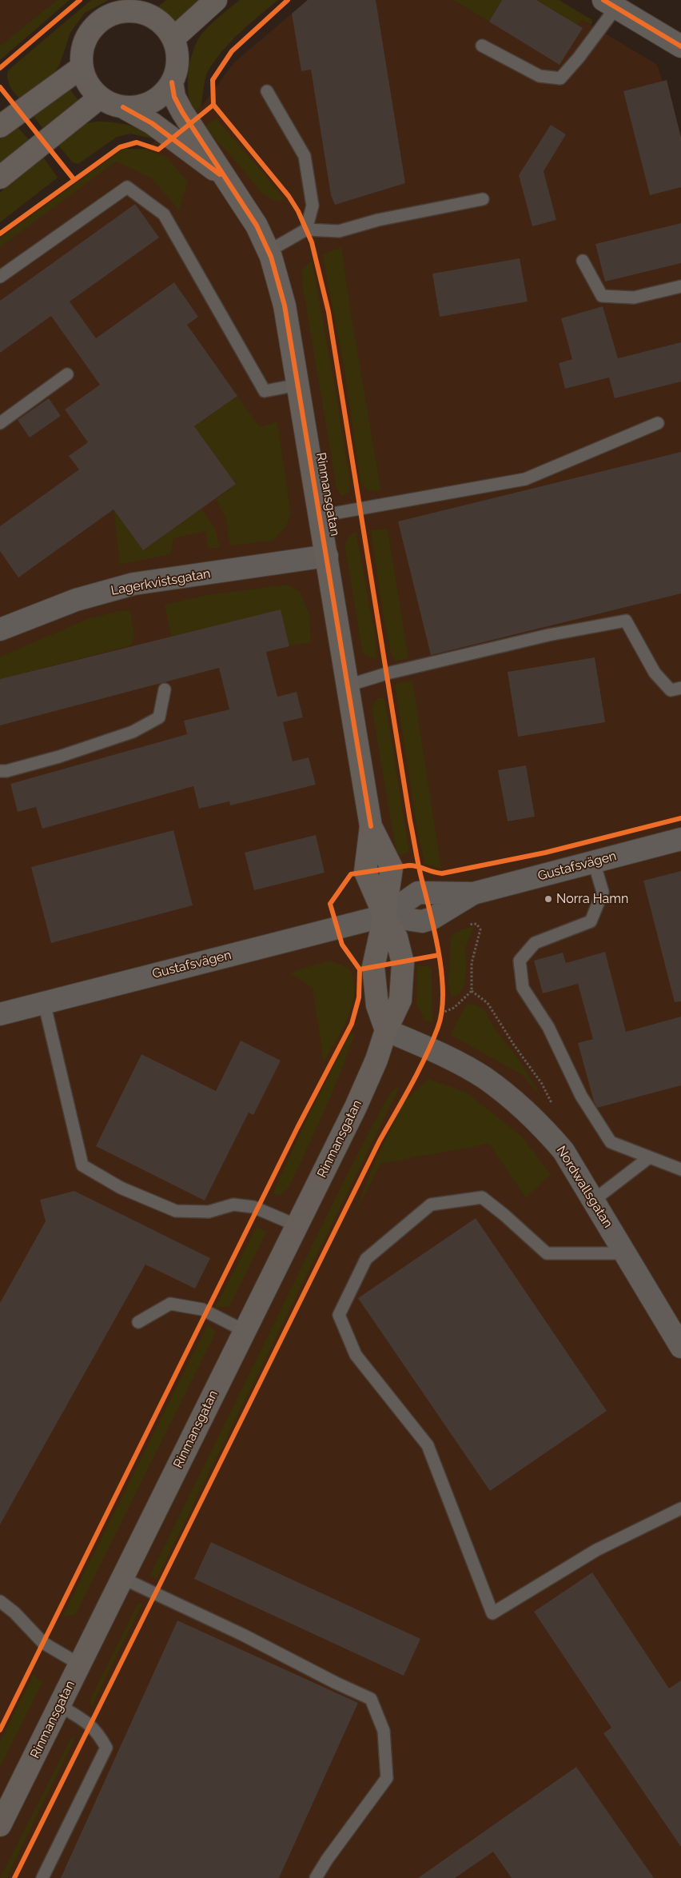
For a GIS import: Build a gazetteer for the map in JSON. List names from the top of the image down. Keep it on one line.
{"streets":{"street":["Rinmansgatan","Lagerkvistsgatan","Gustafsvägen","Nordwallsgatan"]},"crossings":[["Rinmansgatan","Lagerkvistsgatan"],["Rinmansgatan","Gustafsvägen"],["Rinmansgatan","Nordwallsgatan"]],"places":["Norra Hamn"]}
